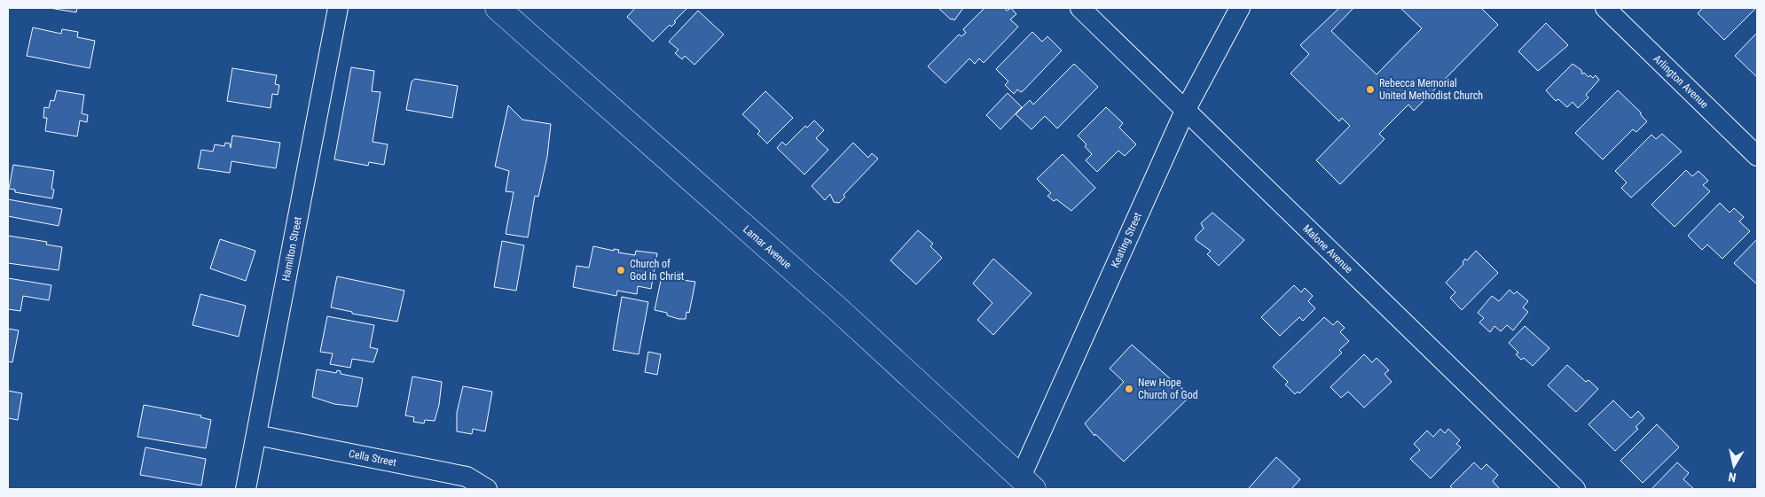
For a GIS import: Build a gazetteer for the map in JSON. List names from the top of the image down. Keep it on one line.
{"streets":{"main road":["Lamar Avenue"],"street":["Arlington Avenue","Keating Street","Hamilton Street","Malone Avenue","Cella Street"]},"crossings":[["Keating Street","Lamar Avenue"],["Keating Street","Malone Avenue"],["Hamilton Street","Cella Street"]],"places":["Rebecca Memorial United Methodist Church","Church of God In Christ","New Hope Church of God"],"north":"bottom"}
